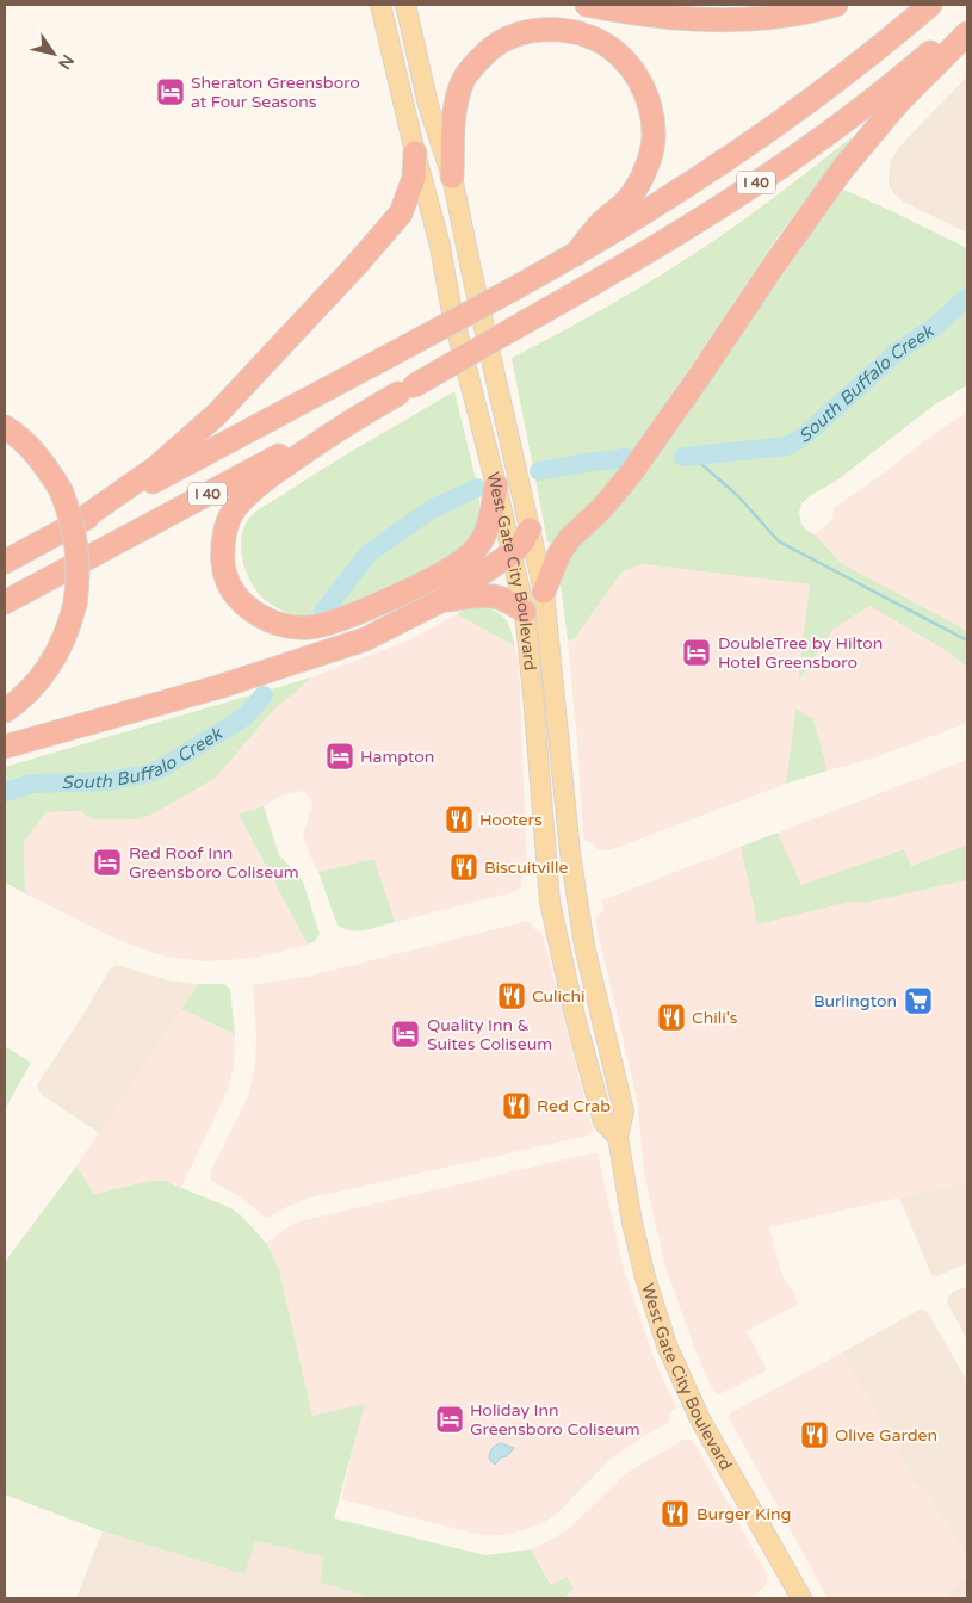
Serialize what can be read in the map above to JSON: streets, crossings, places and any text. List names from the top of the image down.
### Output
{
  "streets": {
    "highway": ["I 40"],
    "main road": ["West Gate City Boulevard"]
  },
  "water": ["South Buffalo Creek"],
  "places": {
    "hotel": [
      "Sheraton Greensboro at Four Seasons",
      "DoubleTree by Hilton Hotel Greensboro",
      "Hampton",
      "Red Roof Inn Greensboro Coliseum",
      "Quality Inn & Suites Coliseum",
      "Holiday Inn Greensboro Coliseum"
    ],
    "restaurant": [
      "Hooters",
      "Biscuitville",
      "Culichi",
      "Chili's",
      "Red Crab",
      "Olive Garden",
      "Burger King"
    ],
    "supermarket": ["Burlington"]
  },
  "north": "bottom right"
}
